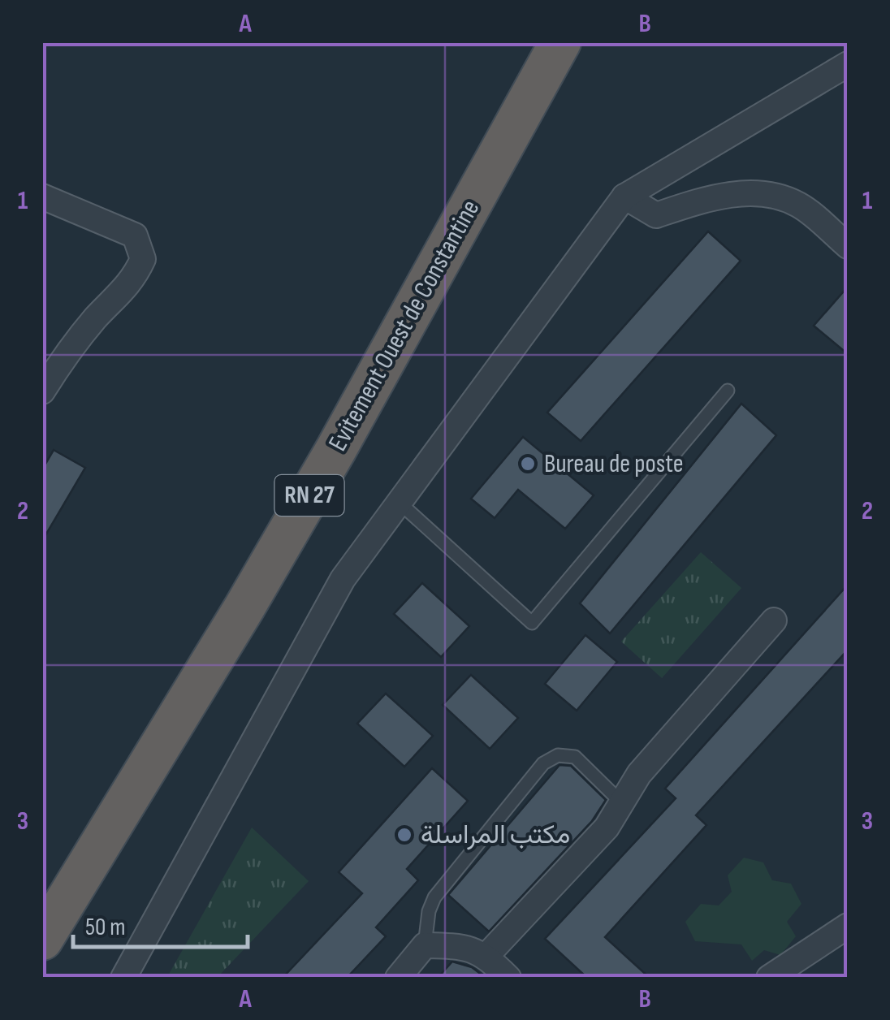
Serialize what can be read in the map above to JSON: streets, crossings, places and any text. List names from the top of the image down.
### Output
{
  "streets": {
    "highway": ["Evitement Ouest de Constantine", "RN 27"]
  },
  "places": ["Bureau de poste", "مكتب المراسلة"],
  "scale_bar": "50 m",
  "grid": {
    "columns": ["A", "B"],
    "rows": ["1", "2", "3"]
  }
}
